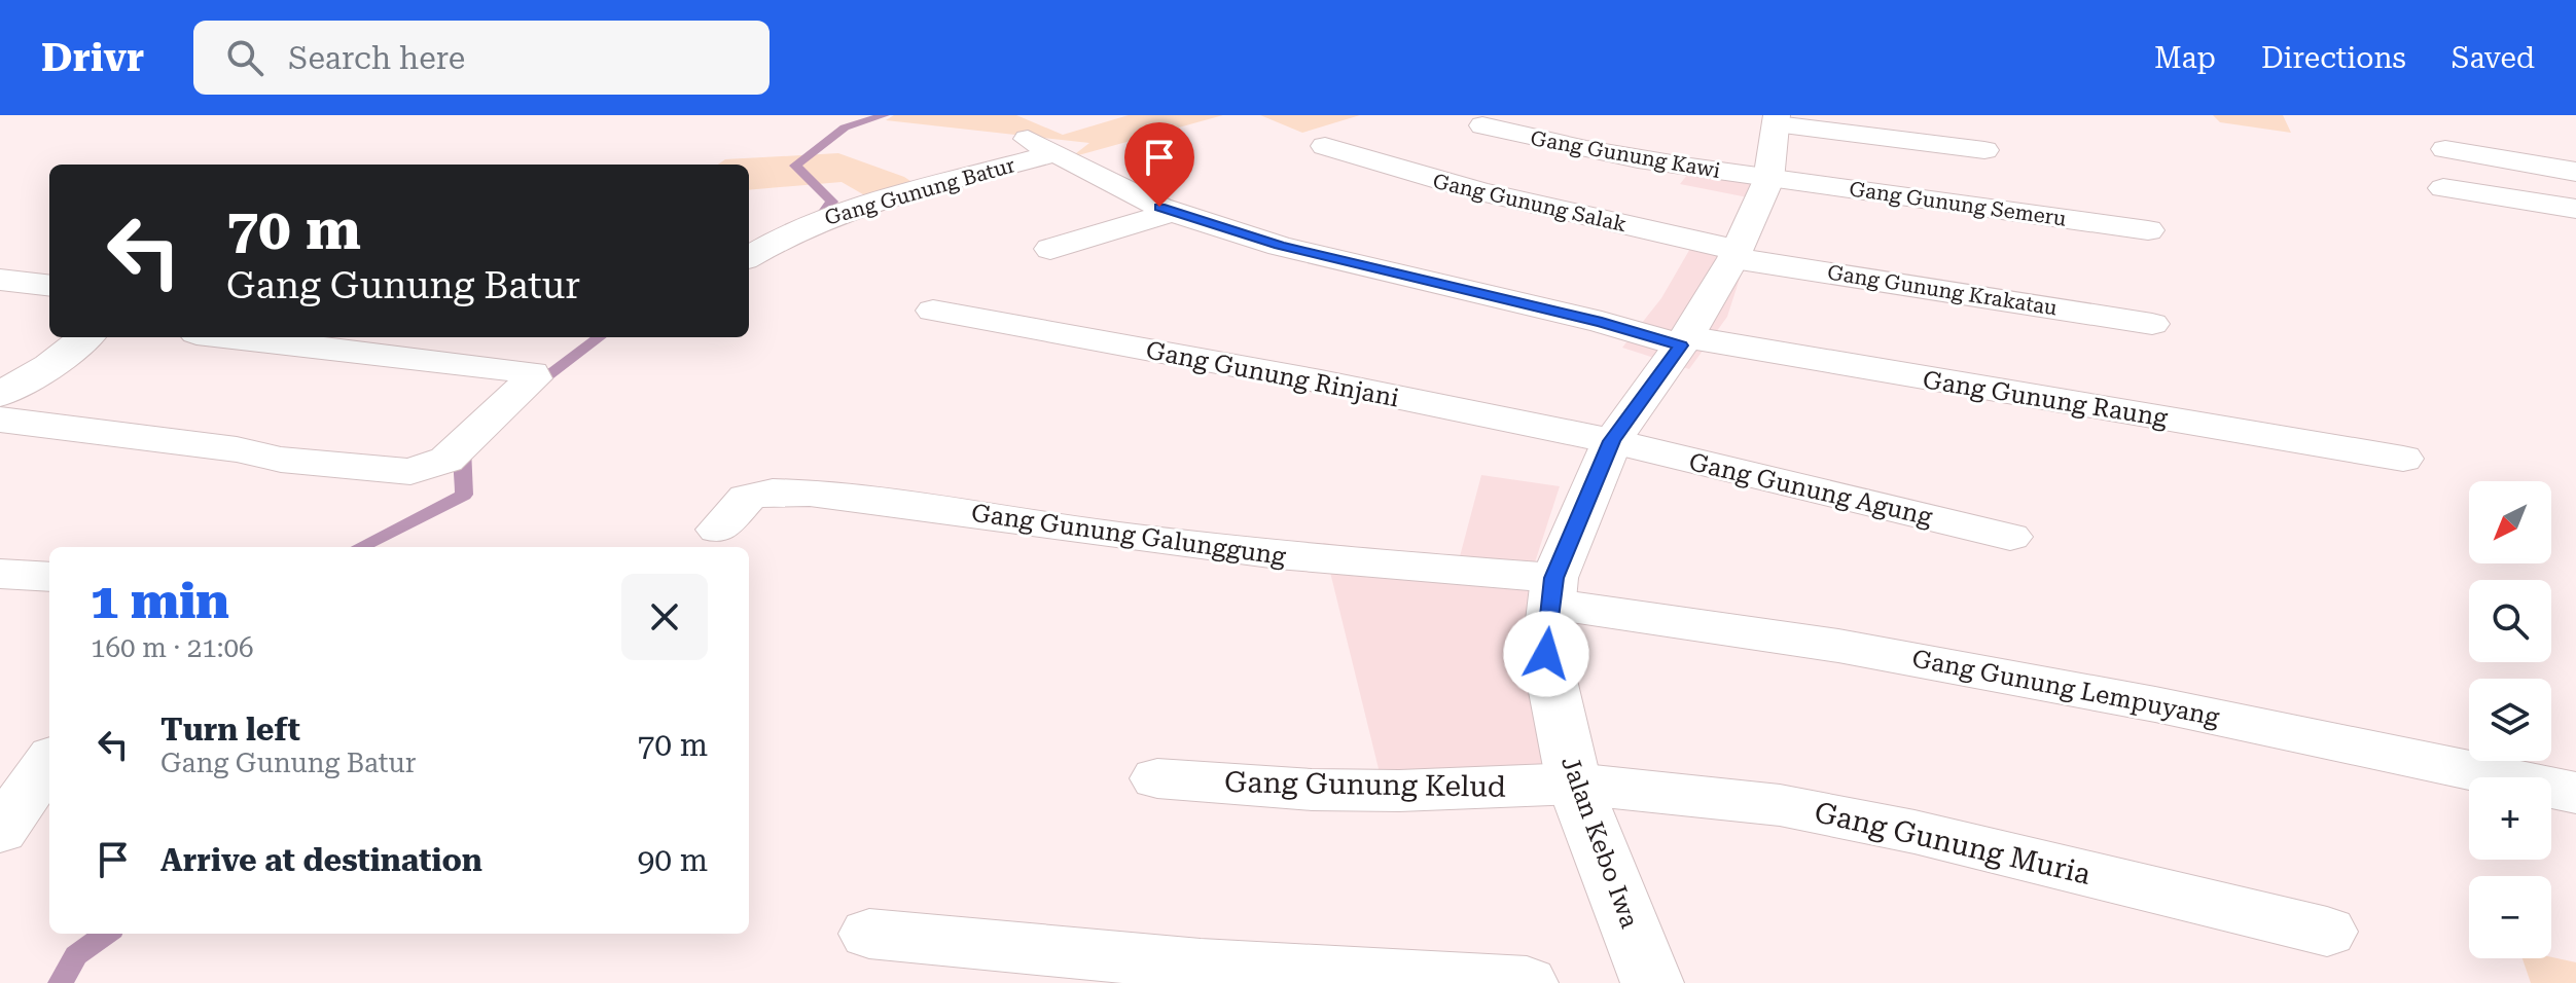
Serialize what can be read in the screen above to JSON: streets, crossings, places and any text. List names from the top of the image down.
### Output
{
  "streets": {
    "street": [
      "Gang Gunung Kawi",
      "Gang Gunung Batur",
      "Gang Gunung Salak",
      "Gang Gunung Semeru",
      "Gang Gunung Krakatau",
      "Gang Gunung Rinjani",
      "Gang Gunung Raung",
      "Gang Gunung Agung",
      "Gang Gunung Galunggung",
      "Gang Gunung Lempuyang",
      "Gang Gunung Kelud",
      "Jalan Kebo Iwa",
      "Gang Gunung Muria"
    ]
  },
  "crossings": [
    ["Gang Gunung Kawi", "Gang Gunung Semeru"],
    ["Gang Gunung Kawi", "Jalan Kebo Iwa"],
    ["Gang Gunung Batur", "Gang Gunung Raung"],
    ["Gang Gunung Batur", "Jalan Kebo Iwa"],
    ["Gang Gunung Salak", "Gang Gunung Krakatau"],
    ["Gang Gunung Salak", "Jalan Kebo Iwa"],
    ["Gang Gunung Semeru", "Jalan Kebo Iwa"],
    ["Gang Gunung Krakatau", "Jalan Kebo Iwa"],
    ["Gang Gunung Rinjani", "Gang Gunung Agung"],
    ["Gang Gunung Rinjani", "Jalan Kebo Iwa"],
    ["Gang Gunung Raung", "Jalan Kebo Iwa"],
    ["Gang Gunung Agung", "Jalan Kebo Iwa"],
    ["Gang Gunung Galunggung", "Gang Gunung Lempuyang"],
    ["Gang Gunung Galunggung", "Jalan Kebo Iwa"],
    ["Gang Gunung Lempuyang", "Jalan Kebo Iwa"],
    ["Gang Gunung Kelud", "Jalan Kebo Iwa"],
    ["Gang Gunung Kelud", "Gang Gunung Muria"],
    ["Jalan Kebo Iwa", "Gang Gunung Muria"]
  ],
  "north": "bottom left",
  "page": {
    "header": "Drivr",
    "search": "Search here",
    "nav": ["Map", "Directions", "Saved"],
    "turn": ["70 m", "Gang Gunung Batur"],
    "map_buttons": ["+", "−"],
    "heading": ["1 min", "160 m · 21:06"],
    "list": [
      {
        "name": "Turn left",
        "note": "Gang Gunung Batur",
        "value": "70 m"
      },
      {
        "name": "Arrive at destination",
        "value": "90 m"
      }
    ]
  }
}
